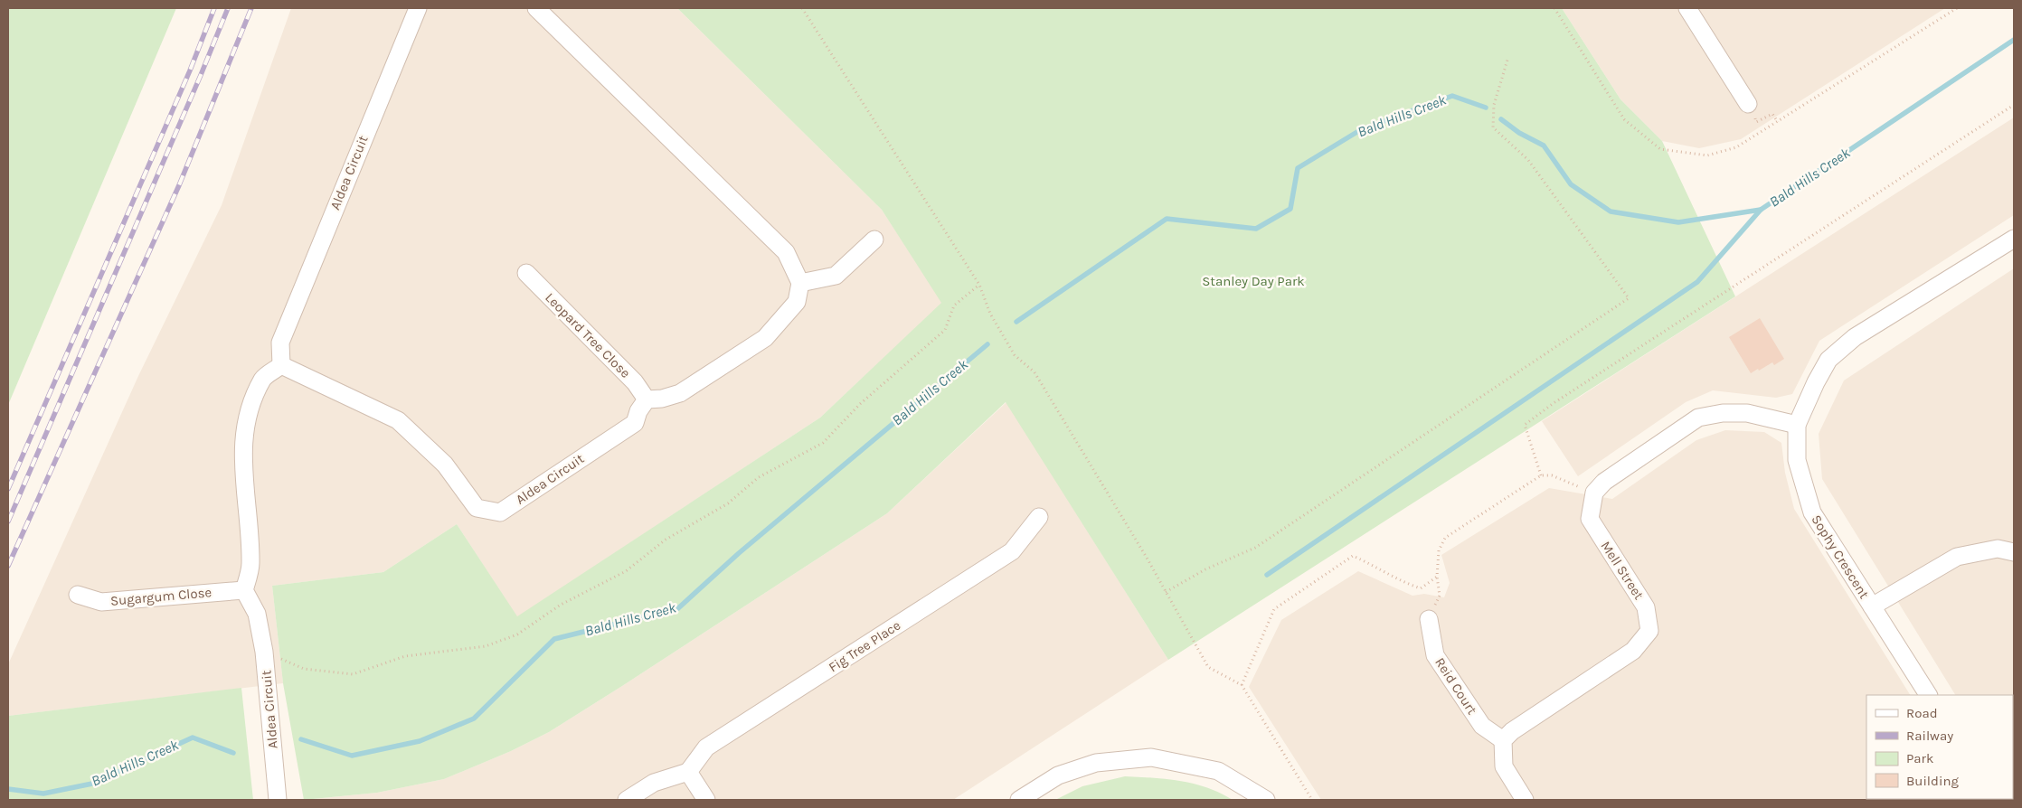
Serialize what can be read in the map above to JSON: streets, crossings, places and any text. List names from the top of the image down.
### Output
{
  "streets": {
    "street": [
      "Aldea Circuit",
      "Leopard Tree Close",
      "Sophy Crescent",
      "Mell Street",
      "Sugargum Close",
      "Fig Tree Place",
      "Reid Court"
    ]
  },
  "crossings": [
    ["Aldea Circuit", "Leopard Tree Close"],
    ["Aldea Circuit", "Sugargum Close"],
    ["Mell Street", "Reid Court"]
  ],
  "water": ["Bald Hills Creek"],
  "parks": ["Stanley Day Park"],
  "legend": [
    "Road",
    "Railway",
    "Park",
    "Building"
  ]
}
